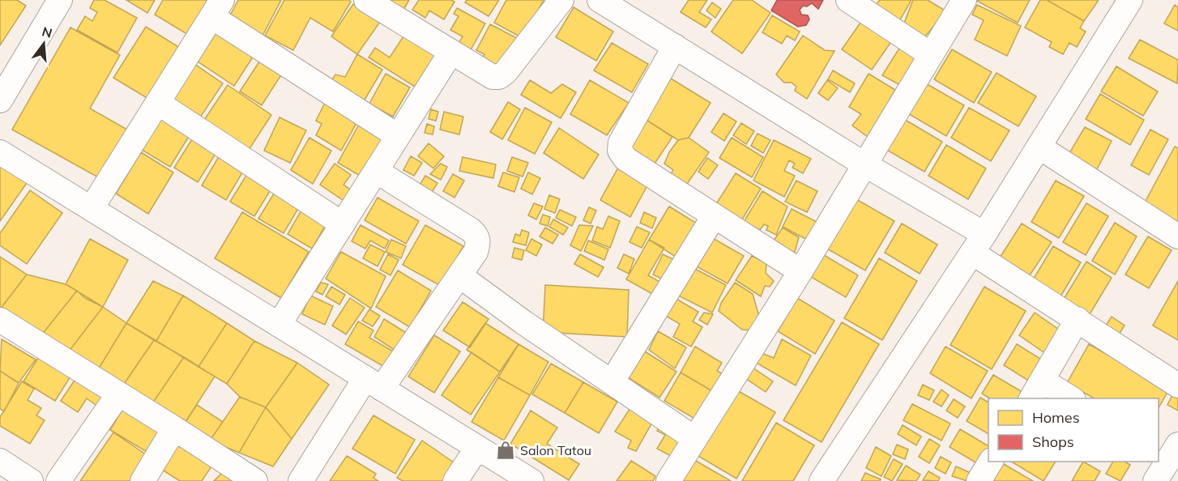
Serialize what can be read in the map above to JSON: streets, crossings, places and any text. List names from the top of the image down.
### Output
{
  "places": {
    "shop": ["Salon Tatou"]
  },
  "legend": ["Homes", "Shops"],
  "north": "top"
}
